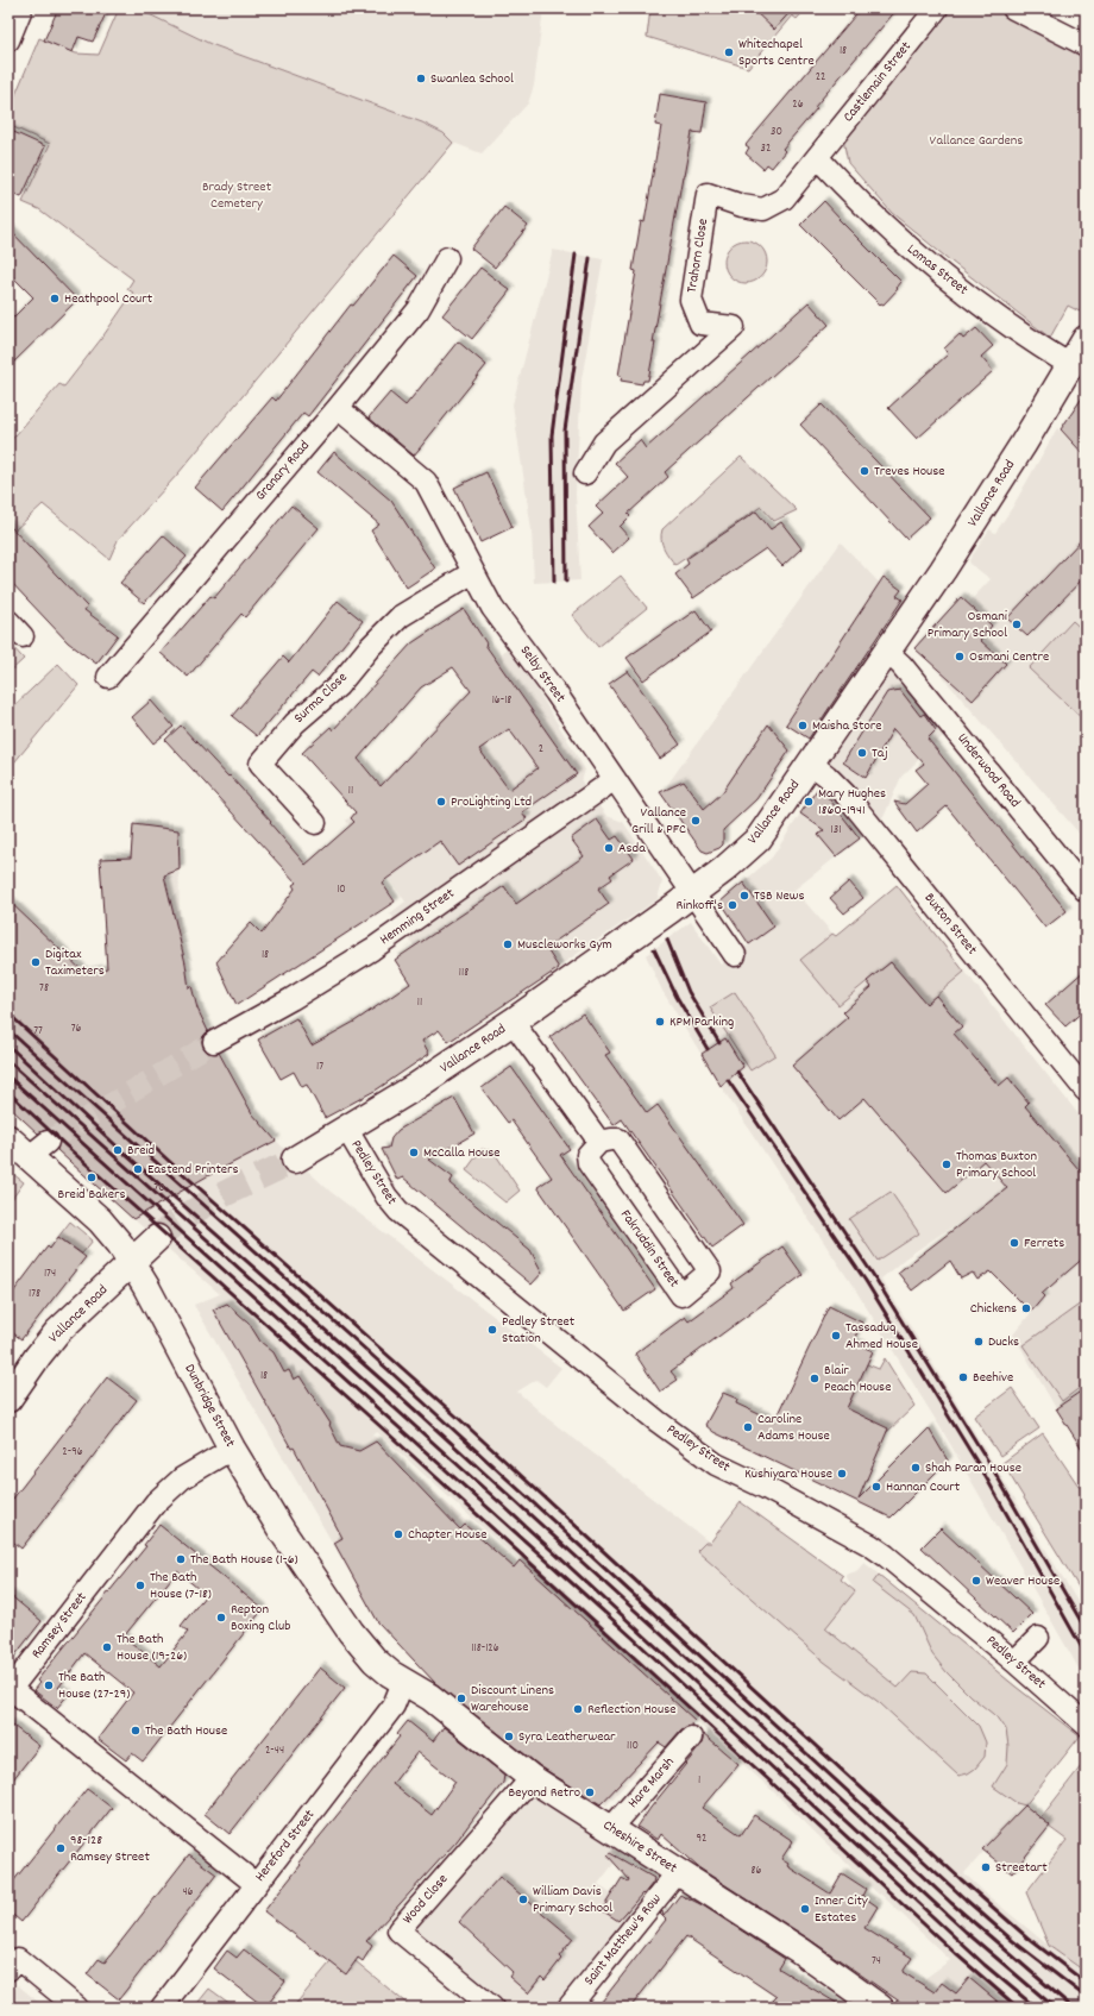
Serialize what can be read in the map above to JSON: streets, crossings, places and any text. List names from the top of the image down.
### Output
{
  "streets": {
    "main road": ["Vallance Road", "Dunbridge Street", "Cheshire Street"],
    "street": [
      "Castlemain Street",
      "Trahorn Close",
      "Lomas Street",
      "Granary Road",
      "Selby Street",
      "Surma Close",
      "Underwood Road",
      "Hemming Street",
      "Buxton Street",
      "Pedley Street",
      "Fakruddin Street",
      "Ramsey Street",
      "Hare Marsh",
      "Hereford Street",
      "Wood Close",
      "Saint Matthew's Row"
    ]
  },
  "crossings": [
    ["Castlemain Street", "Trahorn Close"],
    ["Castlemain Street", "Lomas Street"],
    ["Trahorn Close", "Lomas Street"],
    ["Lomas Street", "Vallance Road"],
    ["Granary Road", "Selby Street"],
    ["Vallance Road", "Selby Street"],
    ["Vallance Road", "Underwood Road"],
    ["Vallance Road", "Buxton Street"],
    ["Vallance Road", "Pedley Street"],
    ["Vallance Road", "Dunbridge Street"],
    ["Selby Street", "Surma Close"],
    ["Selby Street", "Hemming Street"],
    ["Dunbridge Street", "Ramsey Street"],
    ["Dunbridge Street", "Hereford Street"],
    ["Dunbridge Street", "Cheshire Street"],
    ["Ramsey Street", "Hereford Street"],
    ["Hare Marsh", "Cheshire Street"],
    ["Hereford Street", "Cheshire Street"],
    ["Cheshire Street", "Wood Close"],
    ["Cheshire Street", "Saint Matthew's Row"]
  ],
  "parks": ["Vallance Gardens", "Brady Street Cemetery"],
  "places": [
    "Whitechapel Sports Centre",
    "Swanlea School",
    "Heathpool Court",
    "Treves House",
    "Osmani Primary School",
    "Osmani Centre",
    "Maisha Store",
    "Taj",
    "ProLighting Ltd",
    "Mary Hughes 1860-1941",
    "Vallance Grill & PFC",
    "Asda",
    "TSB News",
    "Rinkoff's",
    "Muscleworks Gym",
    "Digitax Taximeters",
    "KPM Parking",
    "Breid",
    "McCalla House",
    "Thomas Buxton Primary School",
    "Eastend Printers",
    "Breid Bakers",
    "Ferrets",
    "Chickens",
    "Pedley Street Station",
    "Tassaduq Ahmed House",
    "Ducks",
    "Beehive",
    "Blair Peach House",
    "Caroline Adams House",
    "Shah Paran House",
    "Kushiyara House",
    "Hannan Court",
    "Chapter House",
    "The Bath House (1-6)",
    "Weaver House",
    "The Bath House (7-18)",
    "Repton Boxing Club",
    "The Bath House (19-26)",
    "The Bath House (27-29)",
    "Discount Linens Warehouse",
    "Reflection House",
    "The Bath House",
    "Syra Leatherwear",
    "Beyond Retro",
    "98-128 Ramsey Street",
    "Streetart",
    "William Davis Primary School",
    "Inner City Estates"
  ],
  "house_numbers": [
    "18",
    "22",
    "26",
    "30",
    "32",
    "16-18",
    "2",
    "11",
    "131",
    "10",
    "18",
    "118",
    "78",
    "11",
    "76",
    "77",
    "17",
    "70",
    "174",
    "178",
    "18",
    "2-96",
    "118-126",
    "110",
    "2-44",
    "1",
    "92",
    "86",
    "46",
    "74"
  ]
}
